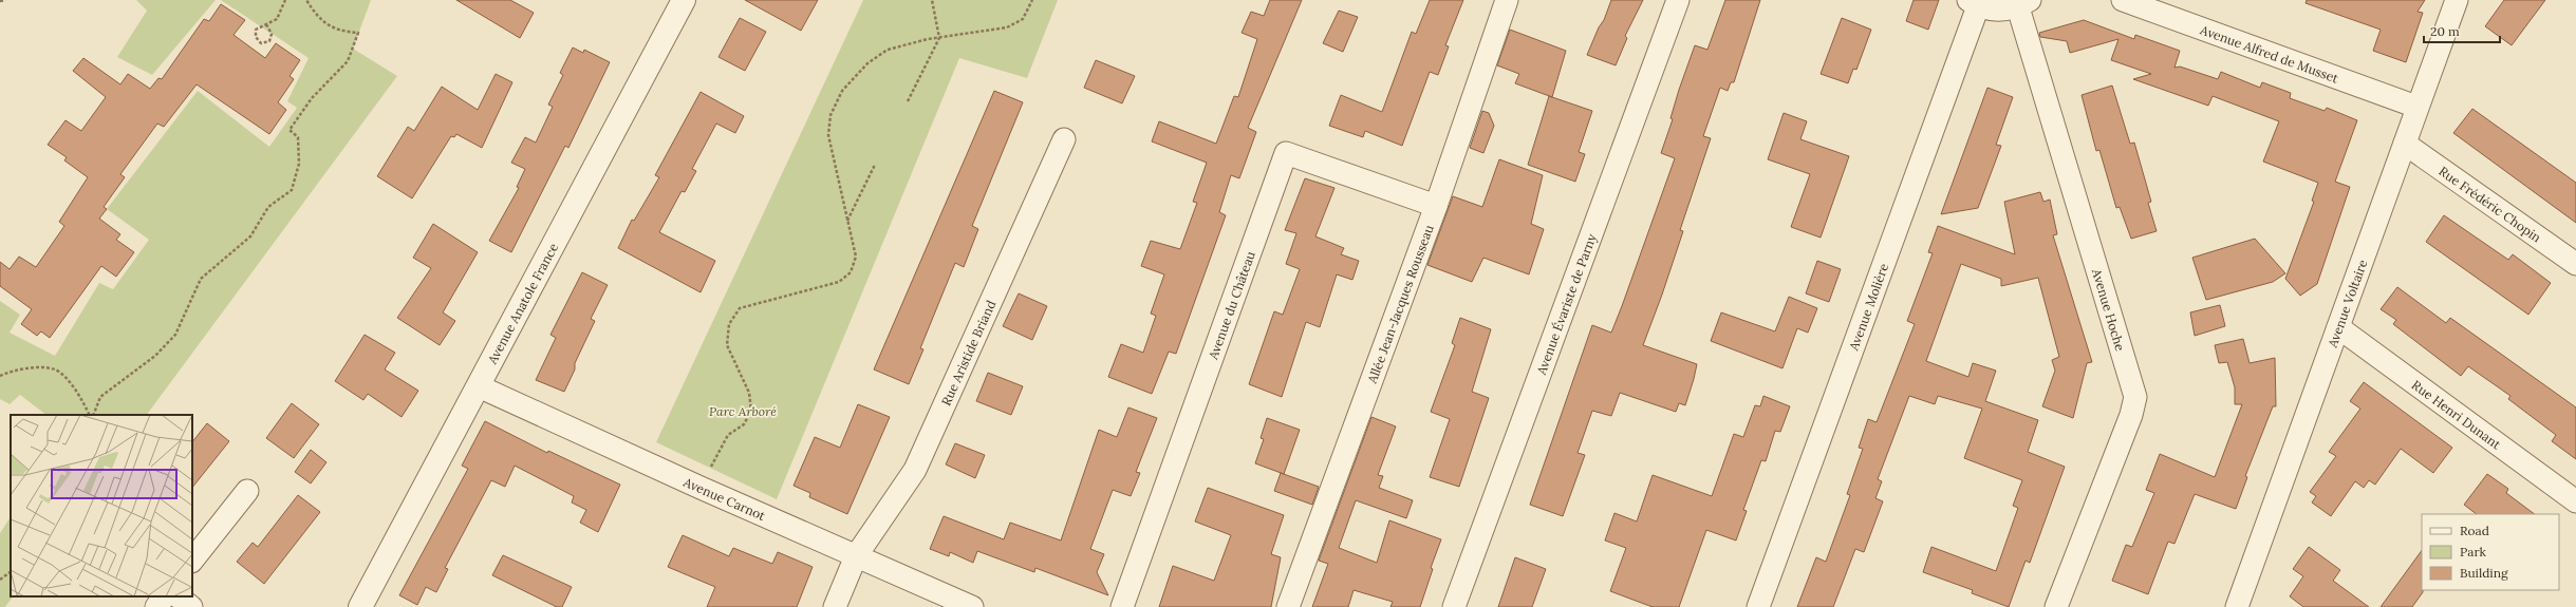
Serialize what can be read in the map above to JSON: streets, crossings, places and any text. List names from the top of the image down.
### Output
{
  "streets": {
    "street": [
      "Avenue Alfred de Musset",
      "Rue Frédéric Chopin",
      "Avenue Anatole France",
      "Avenue Évariste de Parny",
      "Avenue Voltaire",
      "Allée Jean-Jacques Rousseau",
      "Avenue du Château",
      "Avenue Molière",
      "Avenue Hoche",
      "Rue Aristide Briand",
      "Rue Henri Dunant",
      "Avenue Carnot"
    ]
  },
  "crossings": [
    ["Avenue Alfred de Musset", "Avenue Voltaire"],
    ["Rue Frédéric Chopin", "Avenue Voltaire"],
    ["Avenue Anatole France", "Avenue Carnot"],
    ["Avenue Voltaire", "Rue Henri Dunant"],
    ["Allée Jean-Jacques Rousseau", "Avenue du Château"],
    ["Rue Aristide Briand", "Avenue Carnot"]
  ],
  "parks": ["Parc Arboré"],
  "legend": ["Road", "Park", "Building"],
  "scale_bar": "20 m"
}
